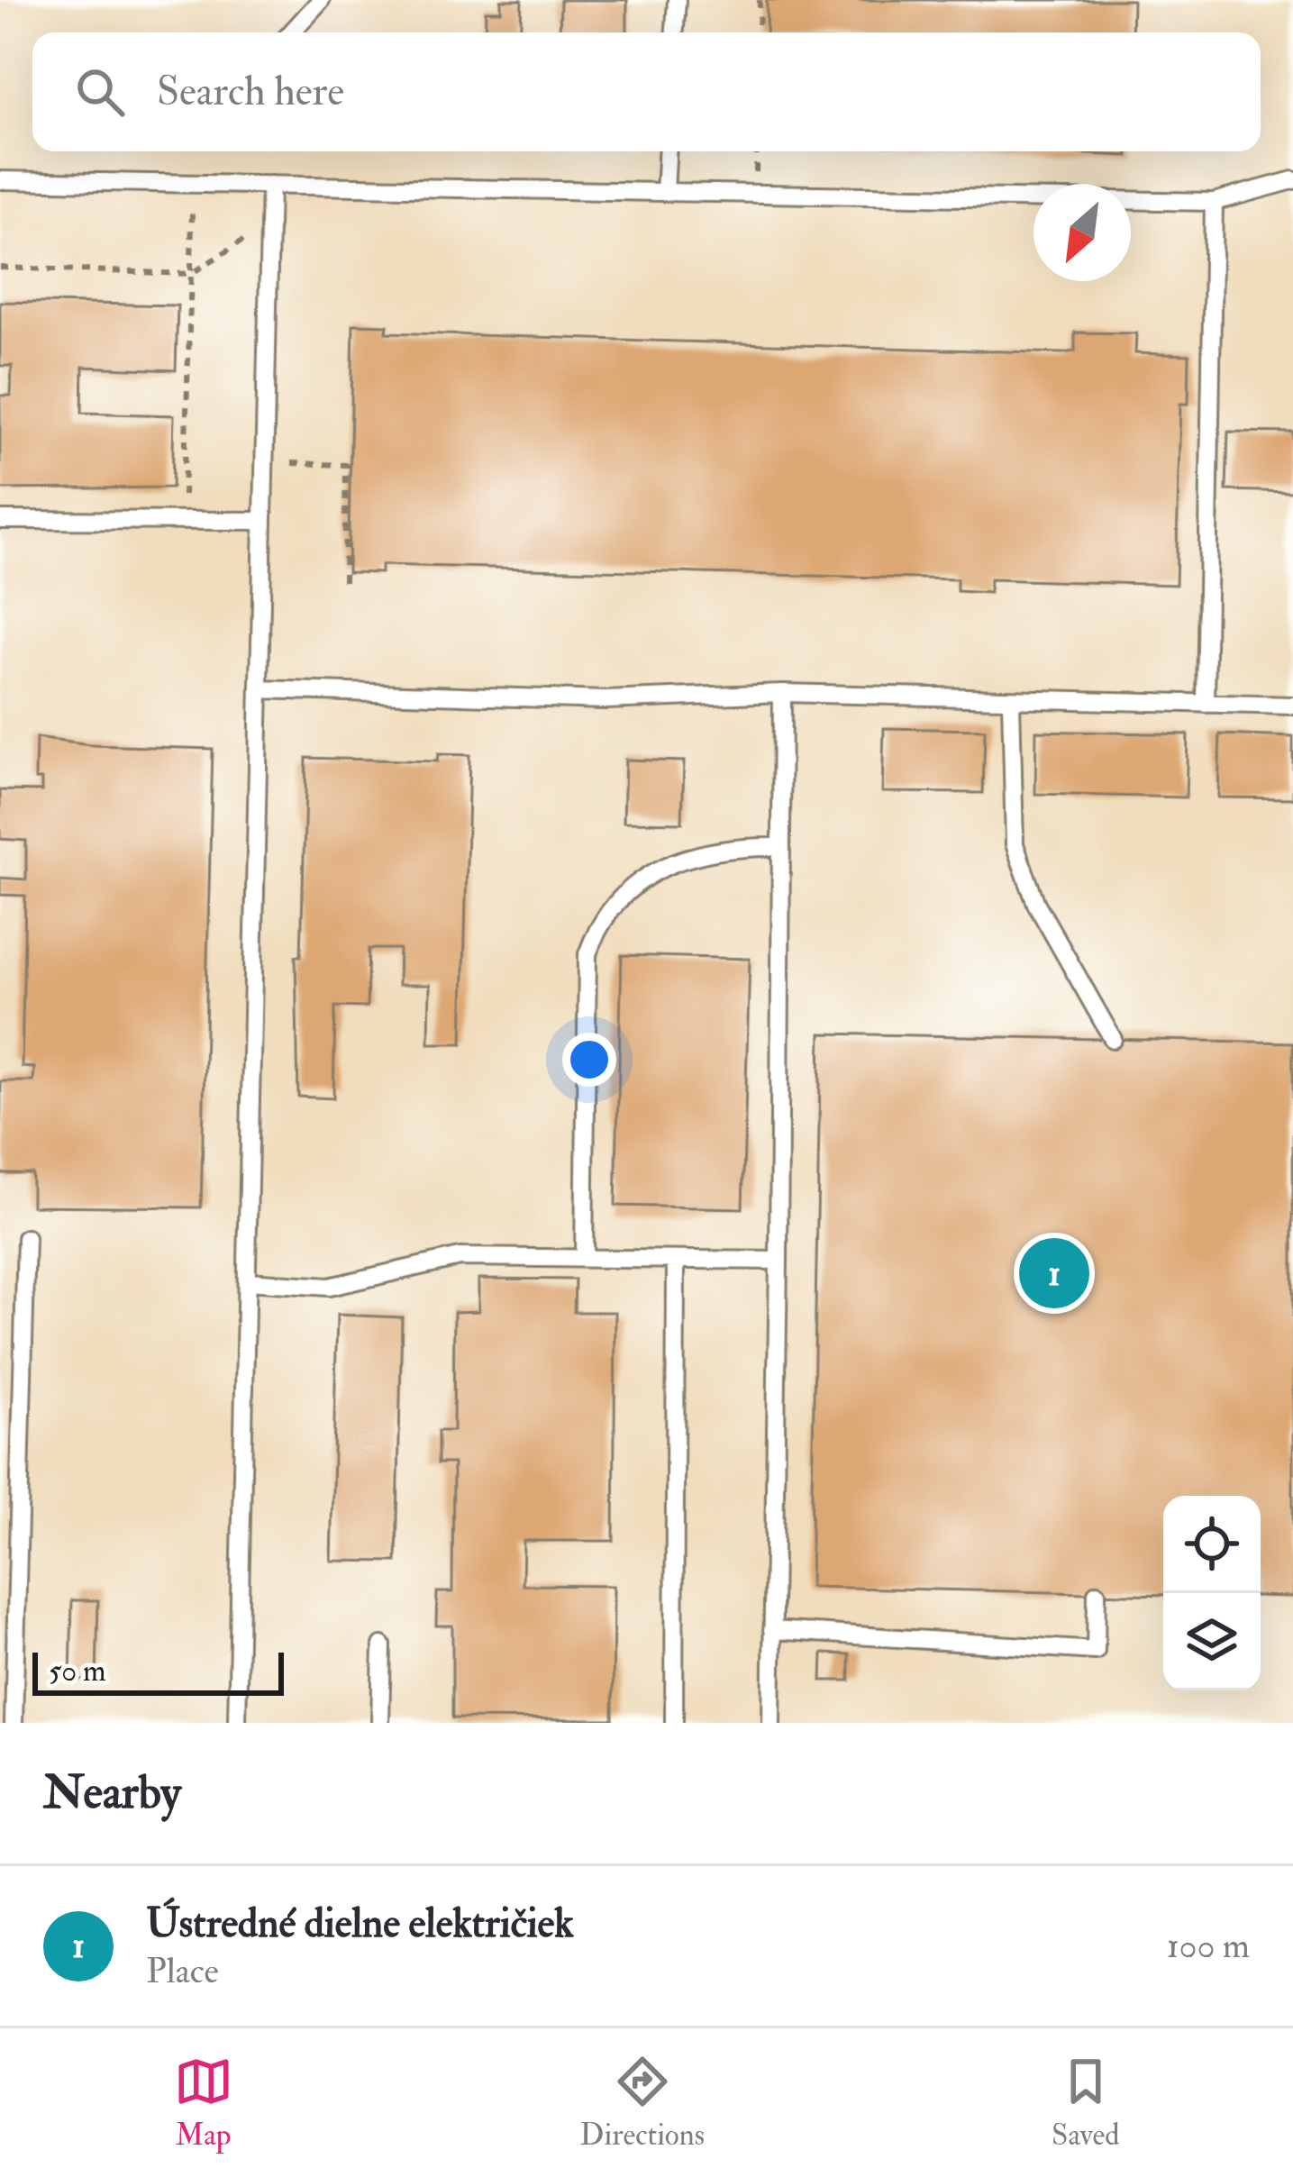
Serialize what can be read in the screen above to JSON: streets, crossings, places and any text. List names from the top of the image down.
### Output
{
  "scale_bar": "50 m",
  "north": "bottom left",
  "page": {
    "search": "Search here",
    "pins": "1",
    "scale": "50 m",
    "heading": "Nearby",
    "list": [
      {
        "mark": "1",
        "name": "Ústredné dielne električiek",
        "note": "Place",
        "value": "100 m"
      }
    ],
    "nav": ["Map", "Directions", "Saved"]
  }
}
